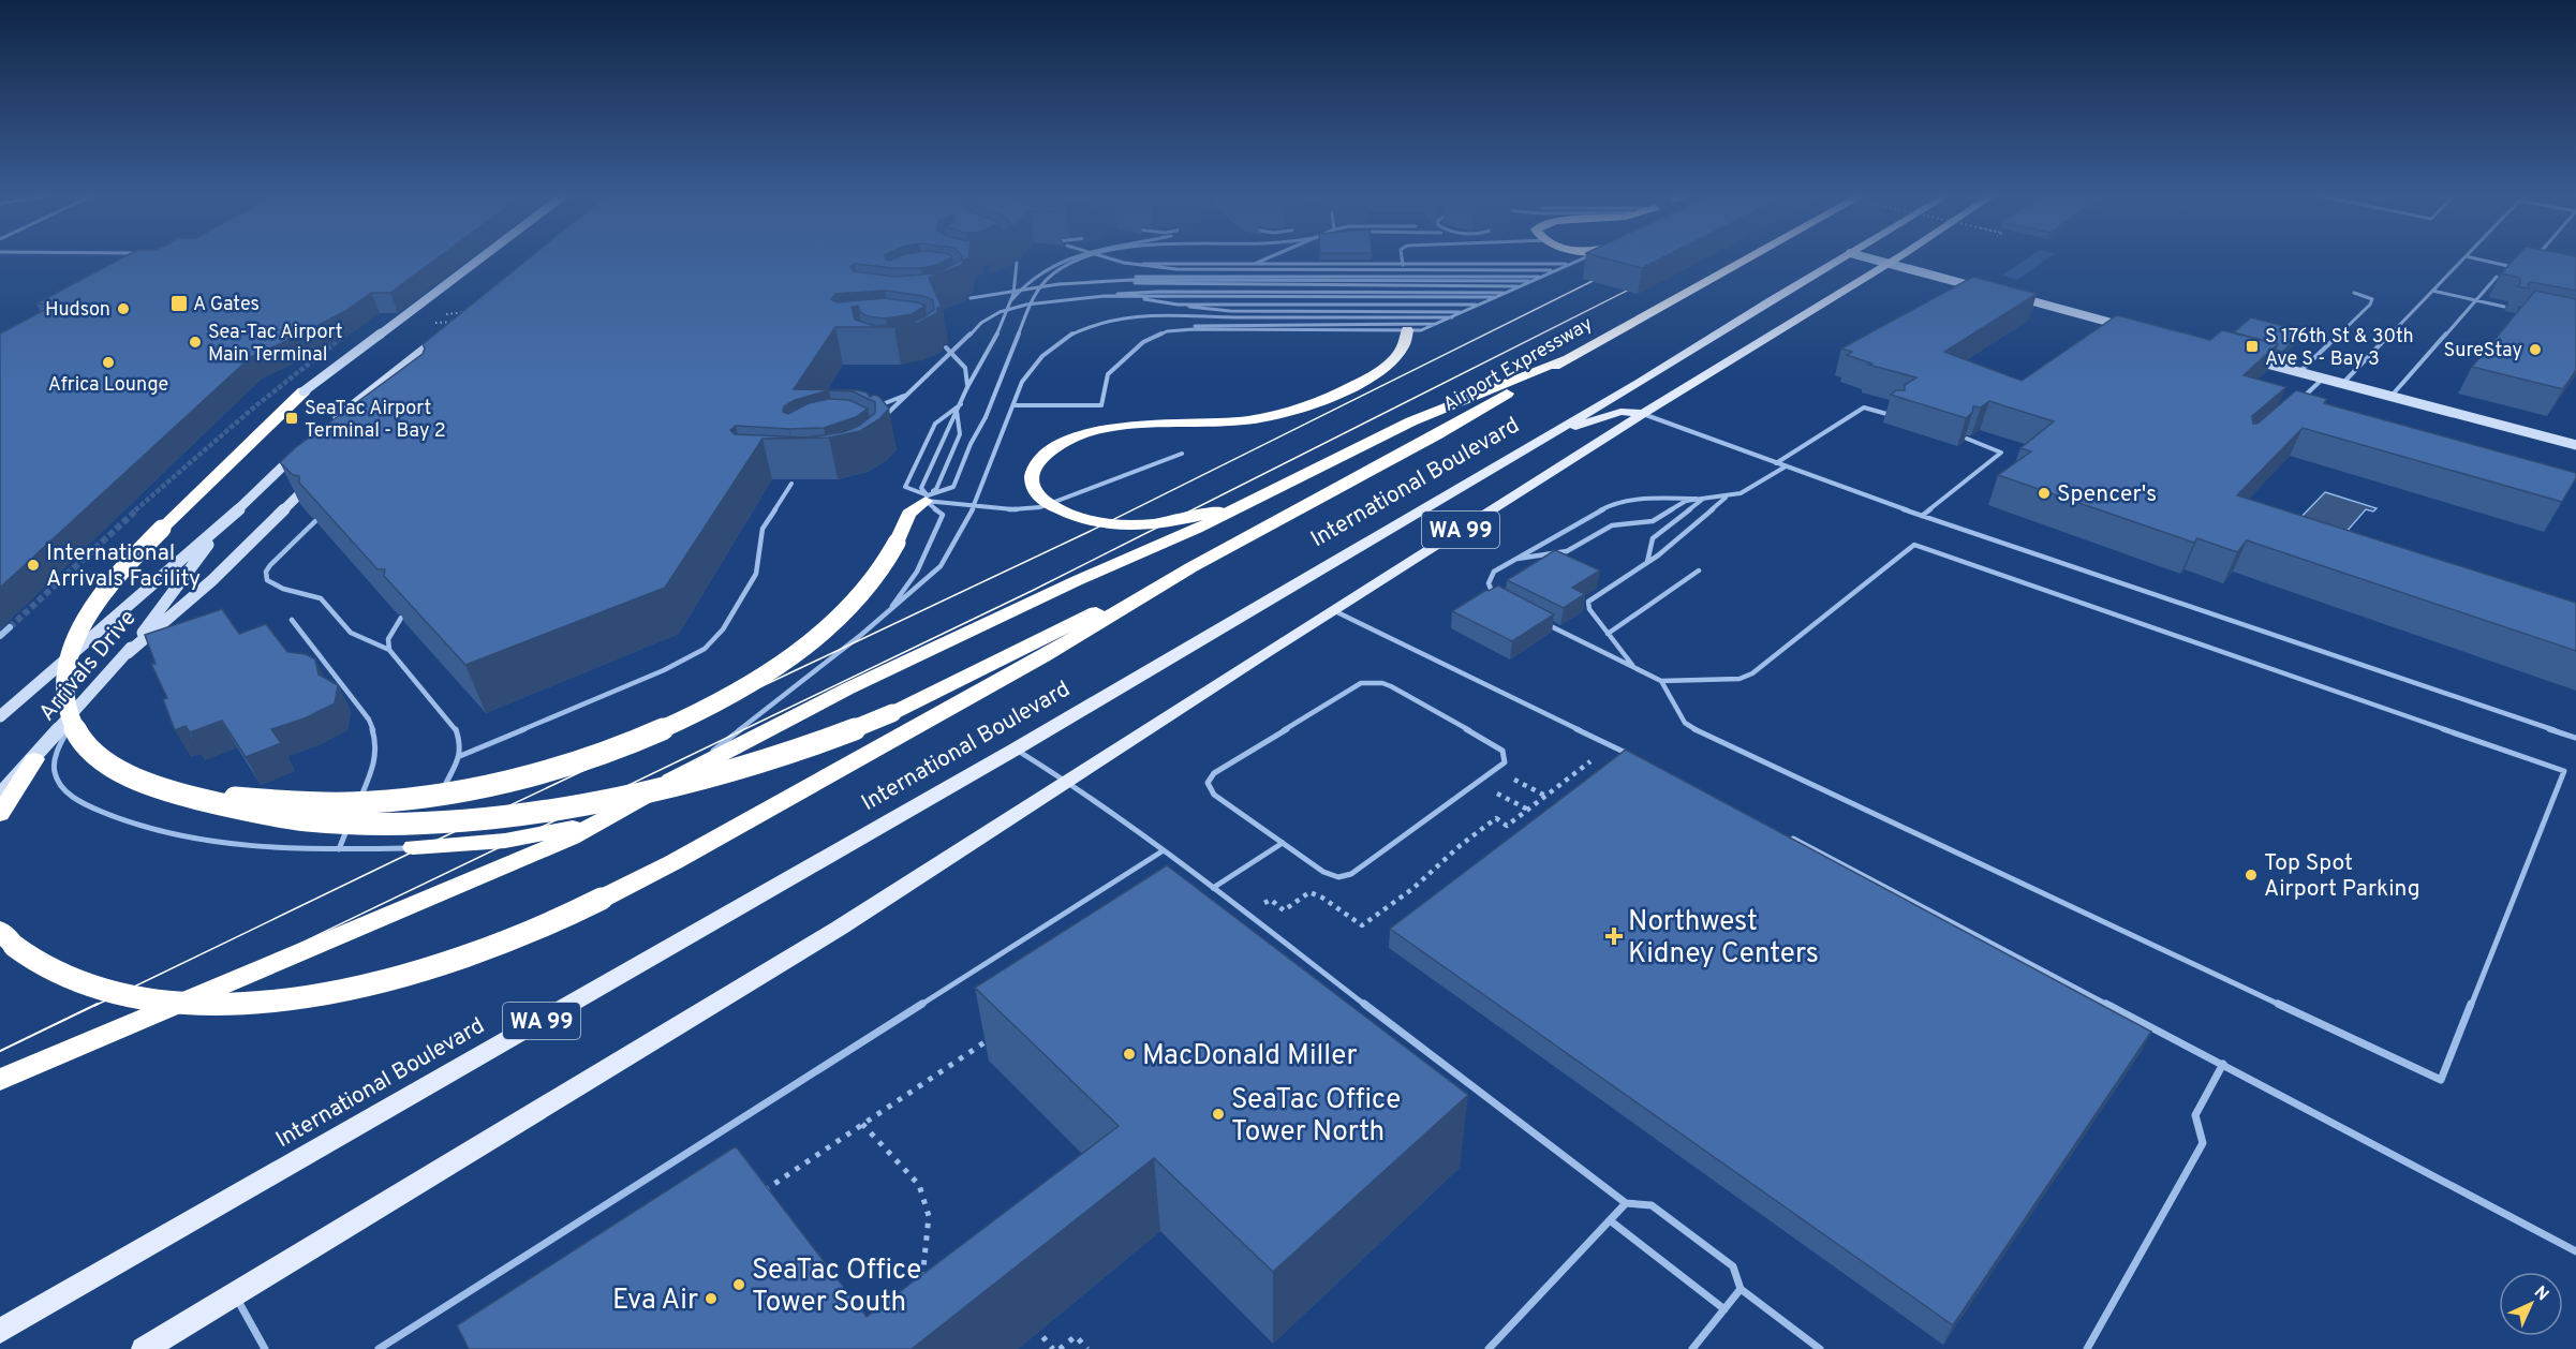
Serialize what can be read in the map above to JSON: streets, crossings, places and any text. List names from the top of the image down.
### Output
{
  "streets": {
    "highway": ["Airport Expressway"],
    "main road": ["International Boulevard", "WA 99", "Arrivals Drive"]
  },
  "places": {
    "transit": ["A Gates", "S 176th St & 30th Ave S - Bay 3", "SeaTac Airport Terminal - Bay 2"],
    "other": [
      "Hudson",
      "Sea-Tac Airport Main Terminal",
      "SureStay",
      "Africa Lounge",
      "Spencer's",
      "International Arrivals Facility",
      "Top Spot Airport Parking",
      "MacDonald Miller",
      "SeaTac Office Tower North",
      "SeaTac Office Tower South",
      "Eva Air"
    ],
    "health": ["Northwest Kidney Centers"]
  },
  "north": "top right"
}
